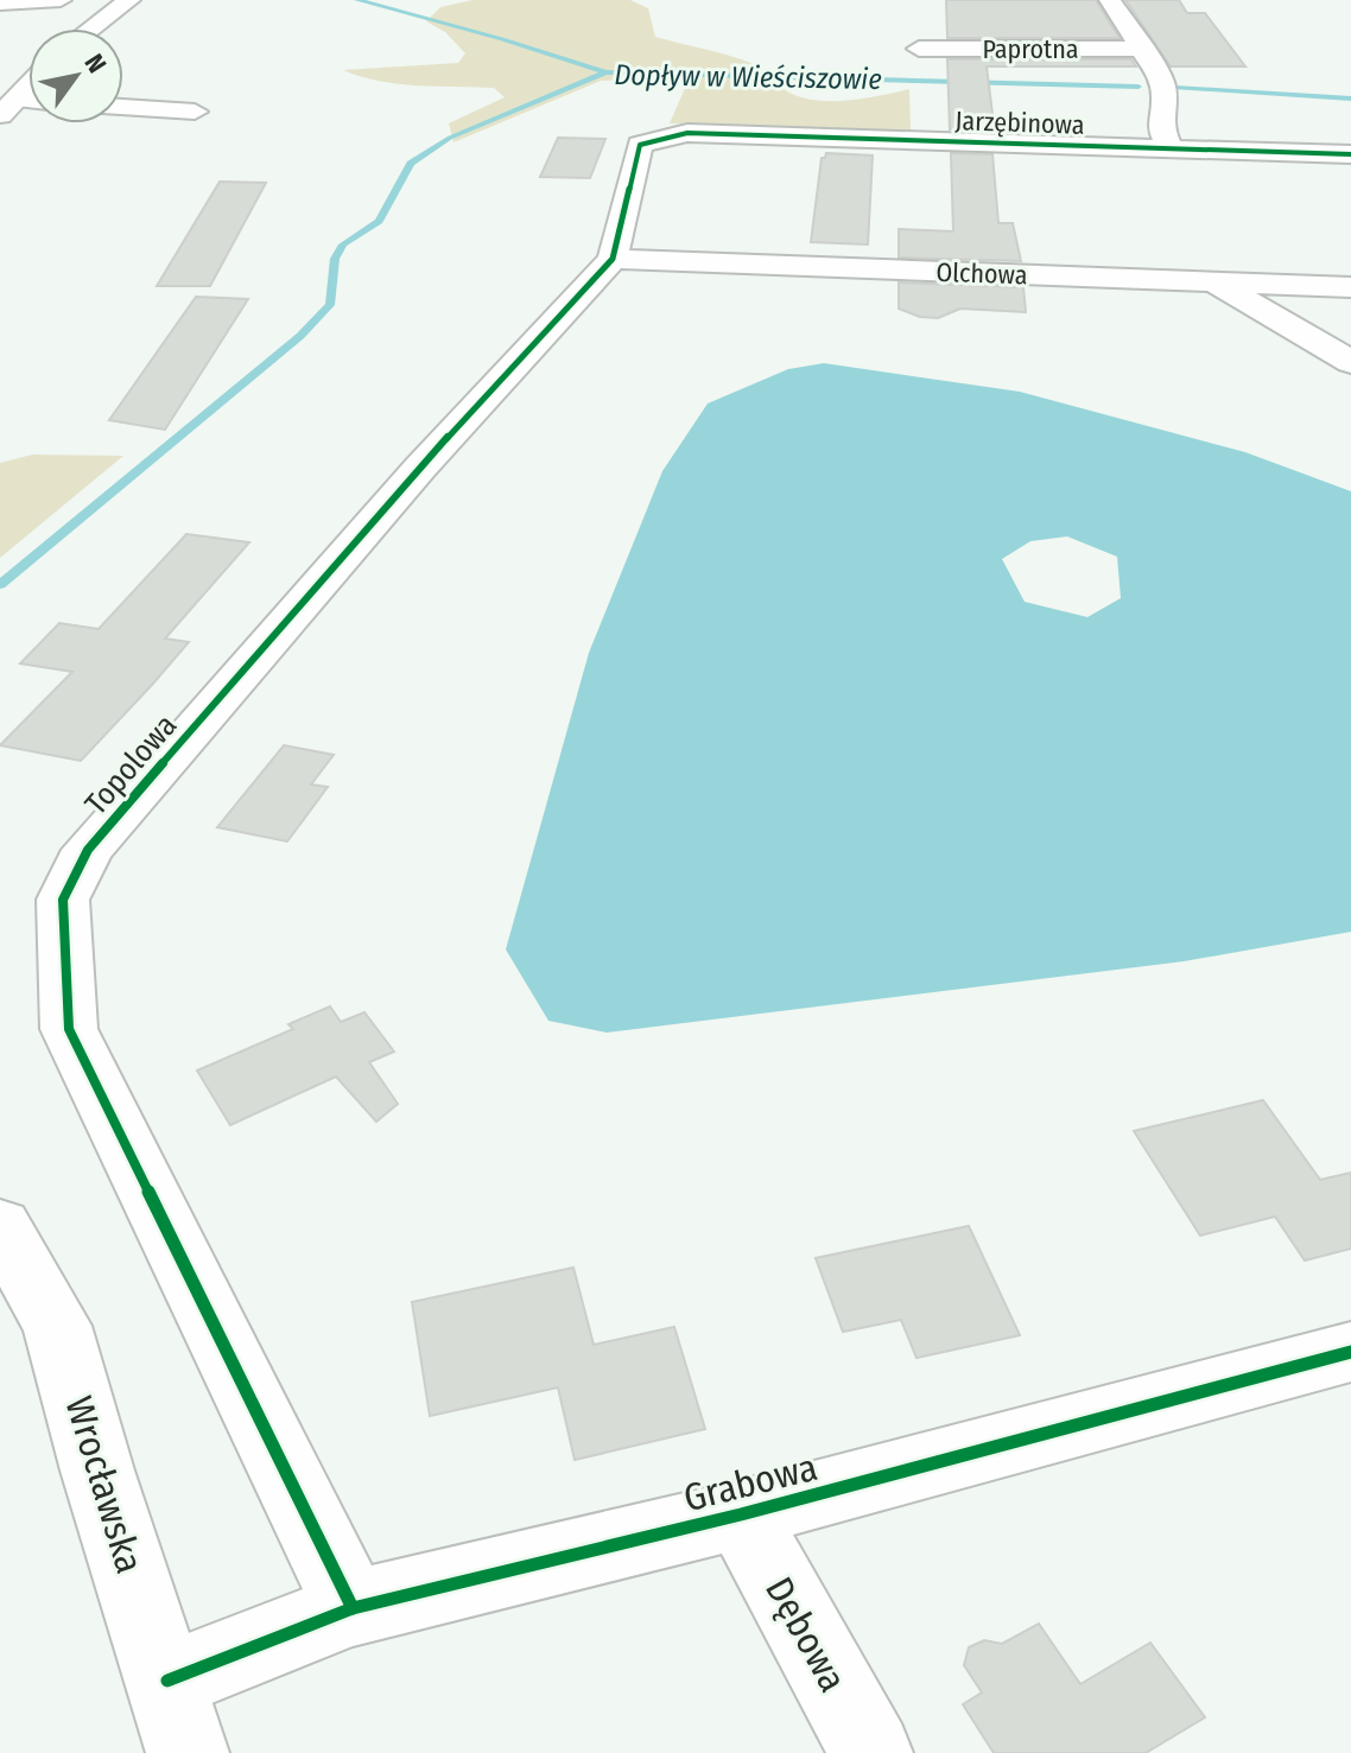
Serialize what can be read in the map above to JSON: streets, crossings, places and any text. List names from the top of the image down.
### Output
{
  "streets": {
    "street": [
      "Paprotna",
      "Jarzębinowa",
      "Olchowa",
      "Topolowa",
      "Grabowa",
      "Wrocławska",
      "Dębowa"
    ]
  },
  "crossings": [
    ["Jarzębinowa", "Topolowa"],
    ["Olchowa", "Topolowa"],
    ["Topolowa", "Grabowa"],
    ["Grabowa", "Wrocławska"],
    ["Grabowa", "Dębowa"]
  ],
  "water": ["Dopływ w Wieściszowie"],
  "north": "top right"
}
